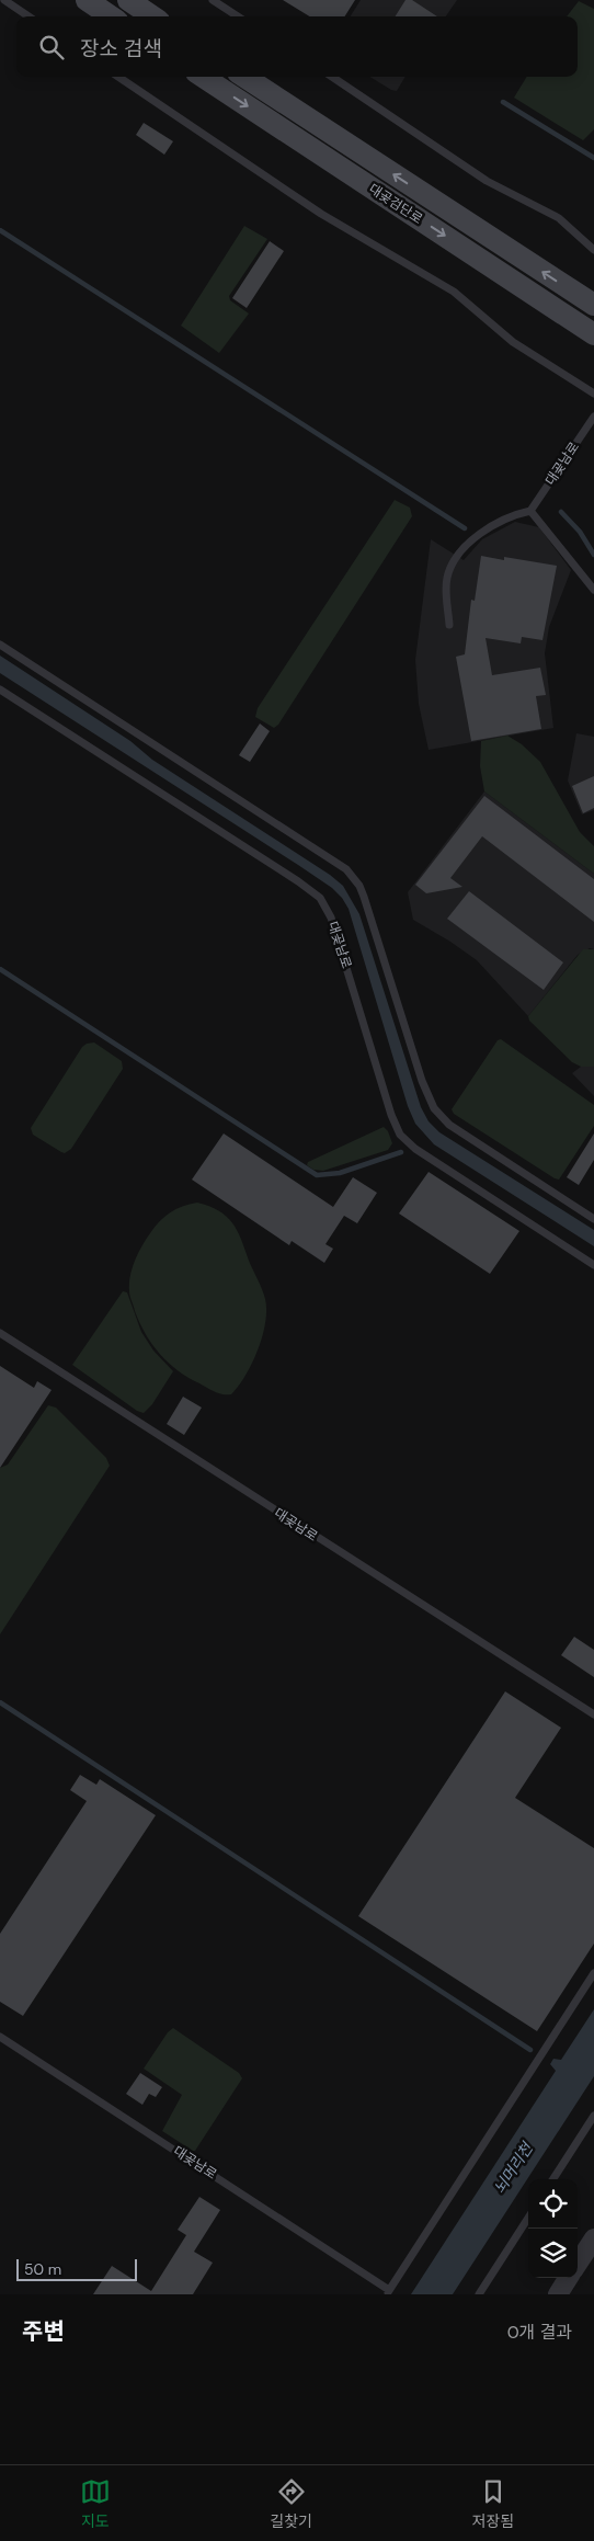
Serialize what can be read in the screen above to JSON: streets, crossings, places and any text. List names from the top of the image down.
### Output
{
  "streets": {
    "main road": ["대곶검단로"],
    "lane": ["대곶남로"]
  },
  "water": ["뇌머리천"],
  "scale_bar": "50 m",
  "page": {
    "search": "장소 검색",
    "scale": "50 m",
    "heading": ["주변", "0개 결과"],
    "nav": ["지도", "길찾기", "저장됨"]
  }
}
